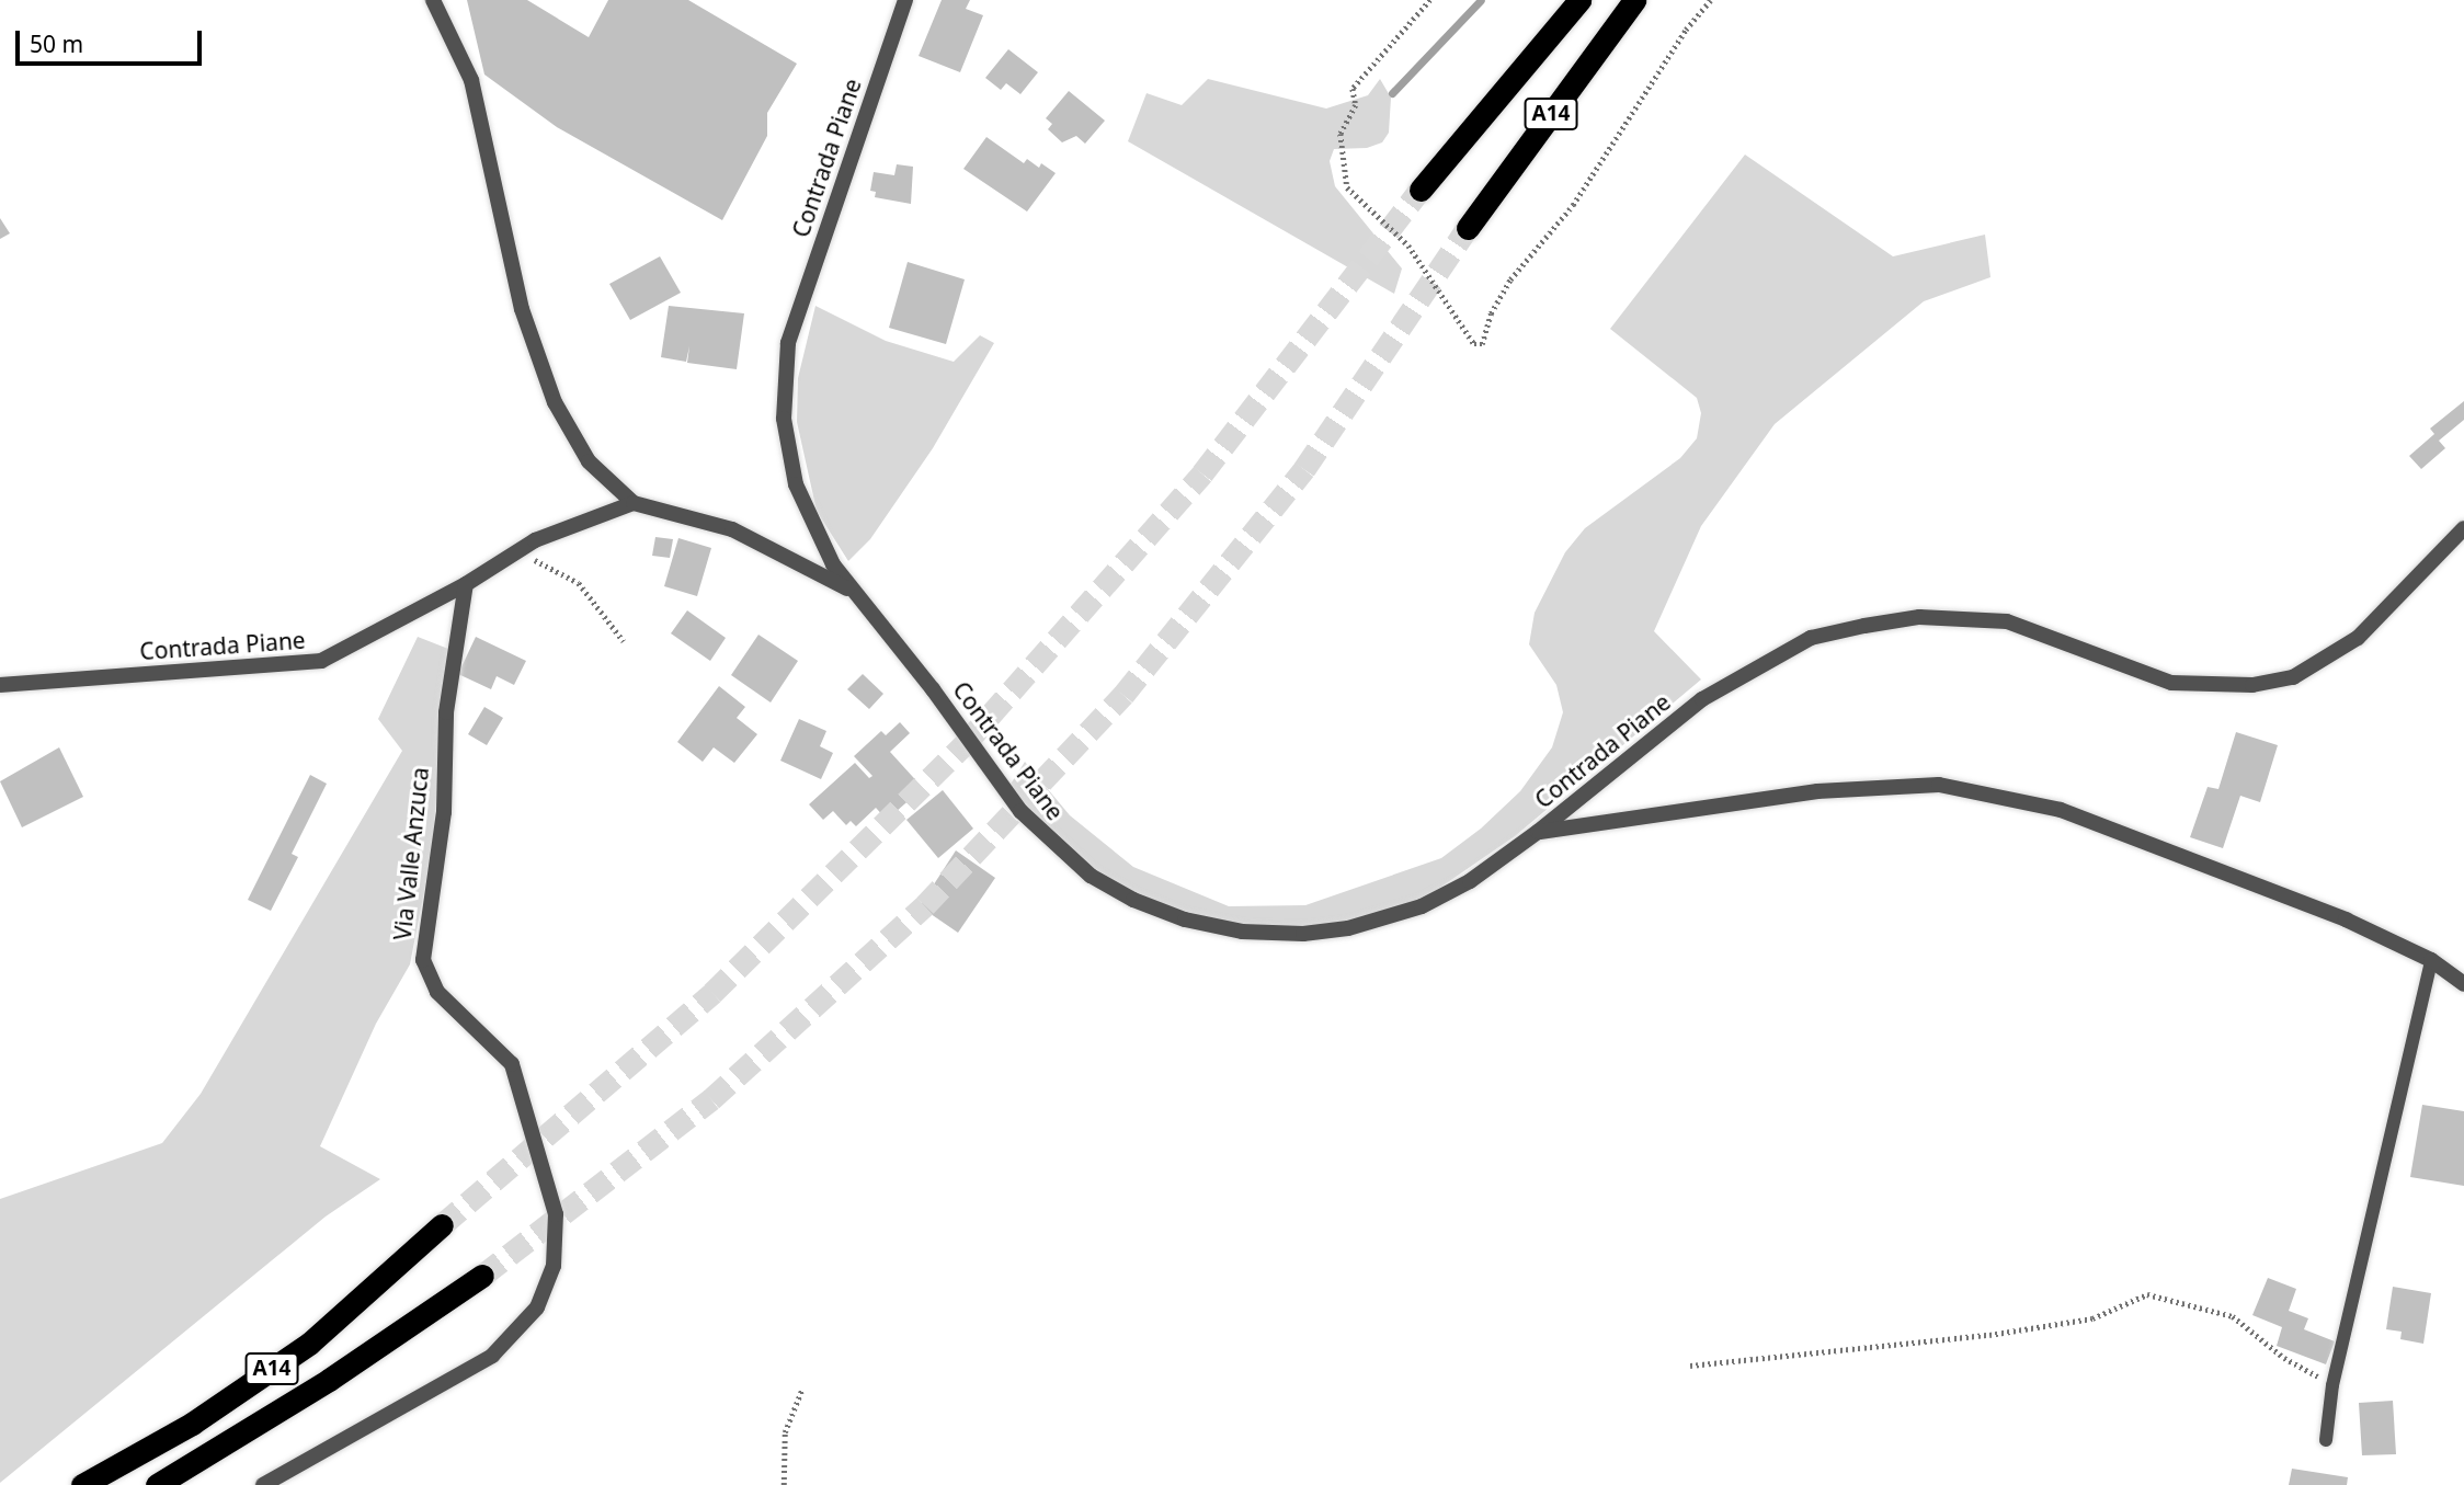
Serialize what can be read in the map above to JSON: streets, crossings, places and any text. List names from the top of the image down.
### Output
{
  "streets": {
    "highway": ["A14"],
    "street": ["Contrada Piane", "Via Valle Anzuca"]
  },
  "crossings": [
    ["Contrada Piane", "Via Valle Anzuca"]
  ],
  "scale_bar": "50 m"
}
